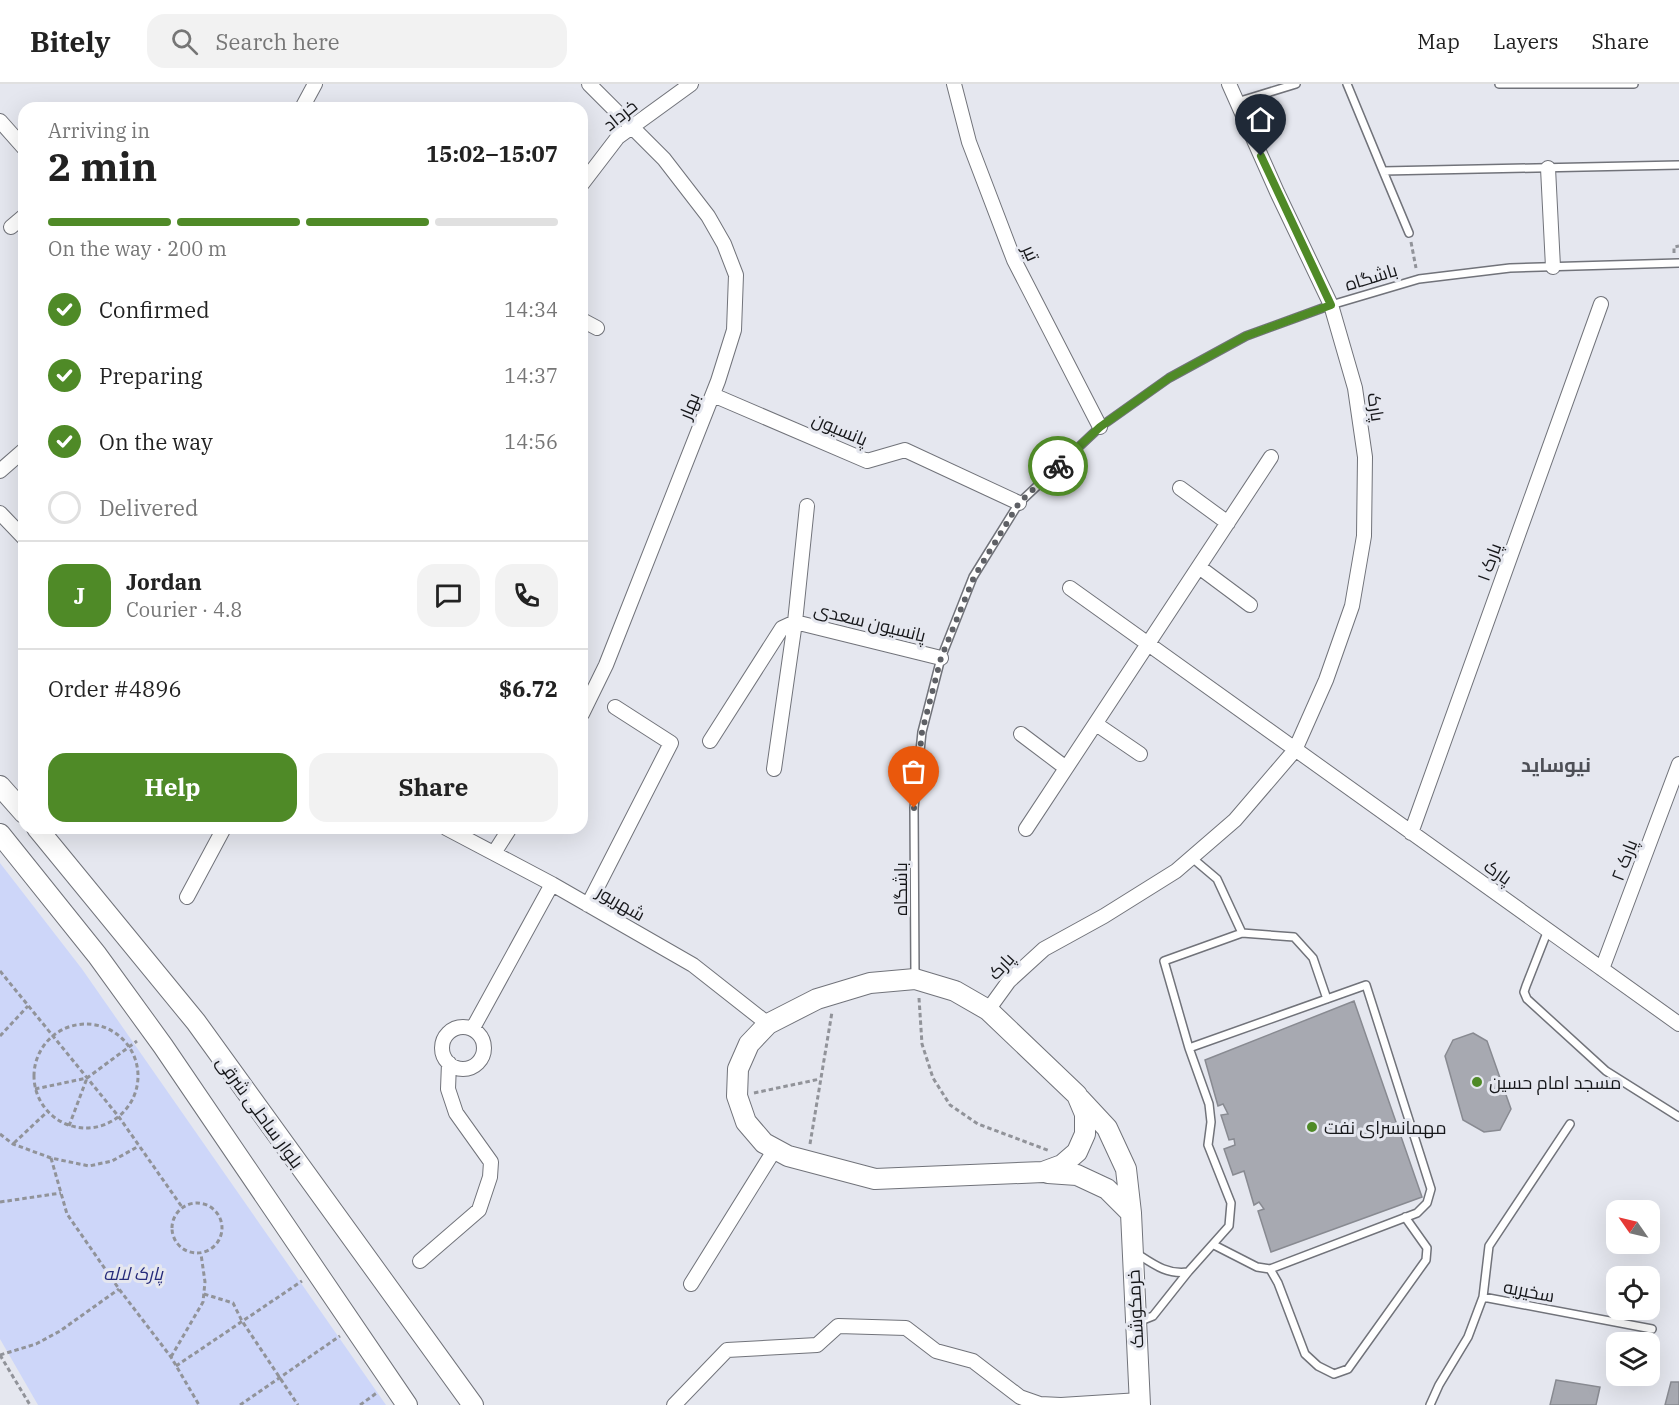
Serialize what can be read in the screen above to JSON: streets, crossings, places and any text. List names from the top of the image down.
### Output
{
  "streets": {
    "main road": ["بلوار ساحلی شرقی", "خرمکوشک"],
    "street": [
      "خرداد",
      "تیر",
      "بهار",
      "پارک",
      "پانسیون",
      "پارک ۱",
      "پانسیون سعدی",
      "پارک ۲",
      "شهریور"
    ],
    "lane": ["باشگاه", "سخیریه"]
  },
  "crossings": [
    ["خرداد", "بهار"],
    ["تیر", "باشگاه"],
    ["باشگاه", "پارک"],
    ["باشگاه", "پانسیون"],
    ["باشگاه", "پانسیون سعدی"],
    ["باشگاه", "خرمکوشک"],
    ["بهار", "پانسیون"],
    ["پارک", "پارک ۱"],
    ["پارک", "پارک ۲"],
    ["پارک", "خرمکوشک"]
  ],
  "districts": ["نیوساید"],
  "parks": ["پارک لاله"],
  "places": ["مسجد امام حسین", "مهمانسرای نفت"],
  "north": "top left",
  "page": {
    "header": "Bitely",
    "search": "Search here",
    "nav": ["Map", "Layers", "Share"],
    "heading": ["2 min", "Arriving in", "15:02–15:07"],
    "panel": [
      "Jordan",
      "Courier · 4.8",
      "Order #4896",
      "$6.72"
    ],
    "bar": "On the way · 200 m",
    "list": [
      ["Confirmed", "14:34"],
      ["Preparing", "14:37"],
      ["On the way", "14:56"],
      "Delivered"
    ],
    "round": "J",
    "buttons": ["Help", "Share"]
  }
}
